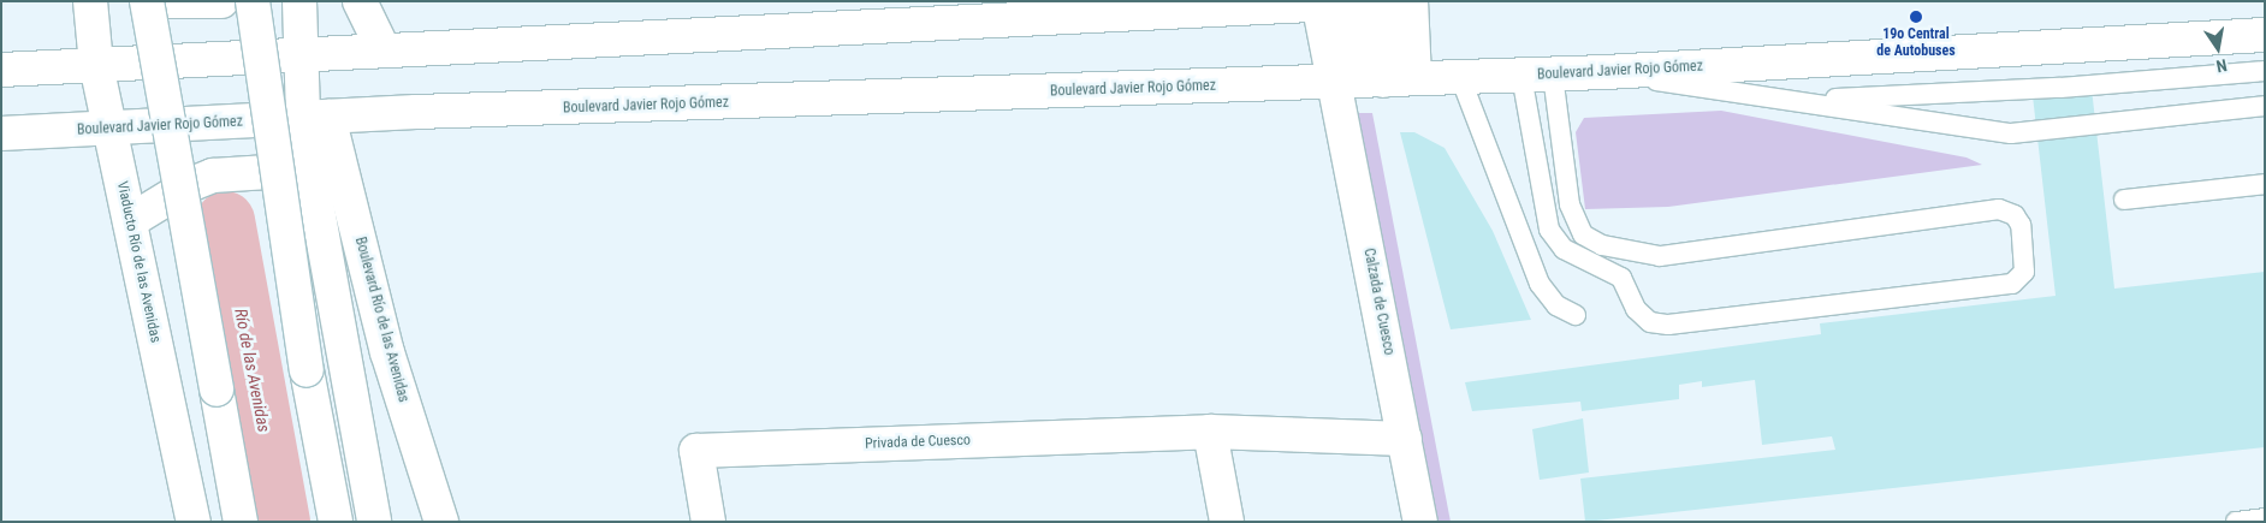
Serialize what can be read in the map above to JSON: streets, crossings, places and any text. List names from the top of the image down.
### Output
{
  "streets": {
    "main road": [
      "Boulevard Javier Rojo Gómez",
      "Viaducto Río de las Avenidas",
      "Calzada de Cuesco",
      "Boulevard Río de las Avenidas",
      "Privada de Cuesco"
    ]
  },
  "crossings": [
    ["Boulevard Javier Rojo Gómez", "Viaducto Río de las Avenidas"],
    ["Boulevard Javier Rojo Gómez", "Calzada de Cuesco"],
    ["Boulevard Javier Rojo Gómez", "Boulevard Río de las Avenidas"],
    ["Calzada de Cuesco", "Privada de Cuesco"]
  ],
  "water": ["Río de las Avenidas"],
  "places": ["19o Central de Autobuses"],
  "north": "bottom"
}
